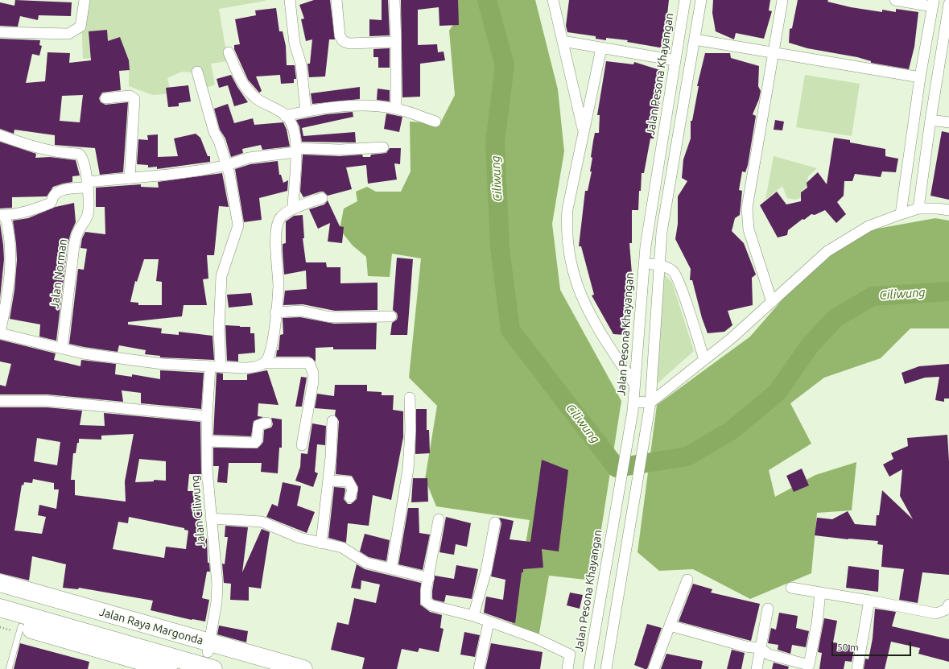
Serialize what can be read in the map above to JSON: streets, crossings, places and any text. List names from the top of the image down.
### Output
{
  "streets": {
    "highway": ["Jalan Raya Margonda"],
    "street": ["Jalan Pesona Khayangan", "Jalan Norman", "Jalan Ciliwung"]
  },
  "crossings": [
    ["Jalan Ciliwung", "Jalan Raya Margonda"]
  ],
  "water": ["Ciliwung"],
  "scale_bar": "50 m"
}
